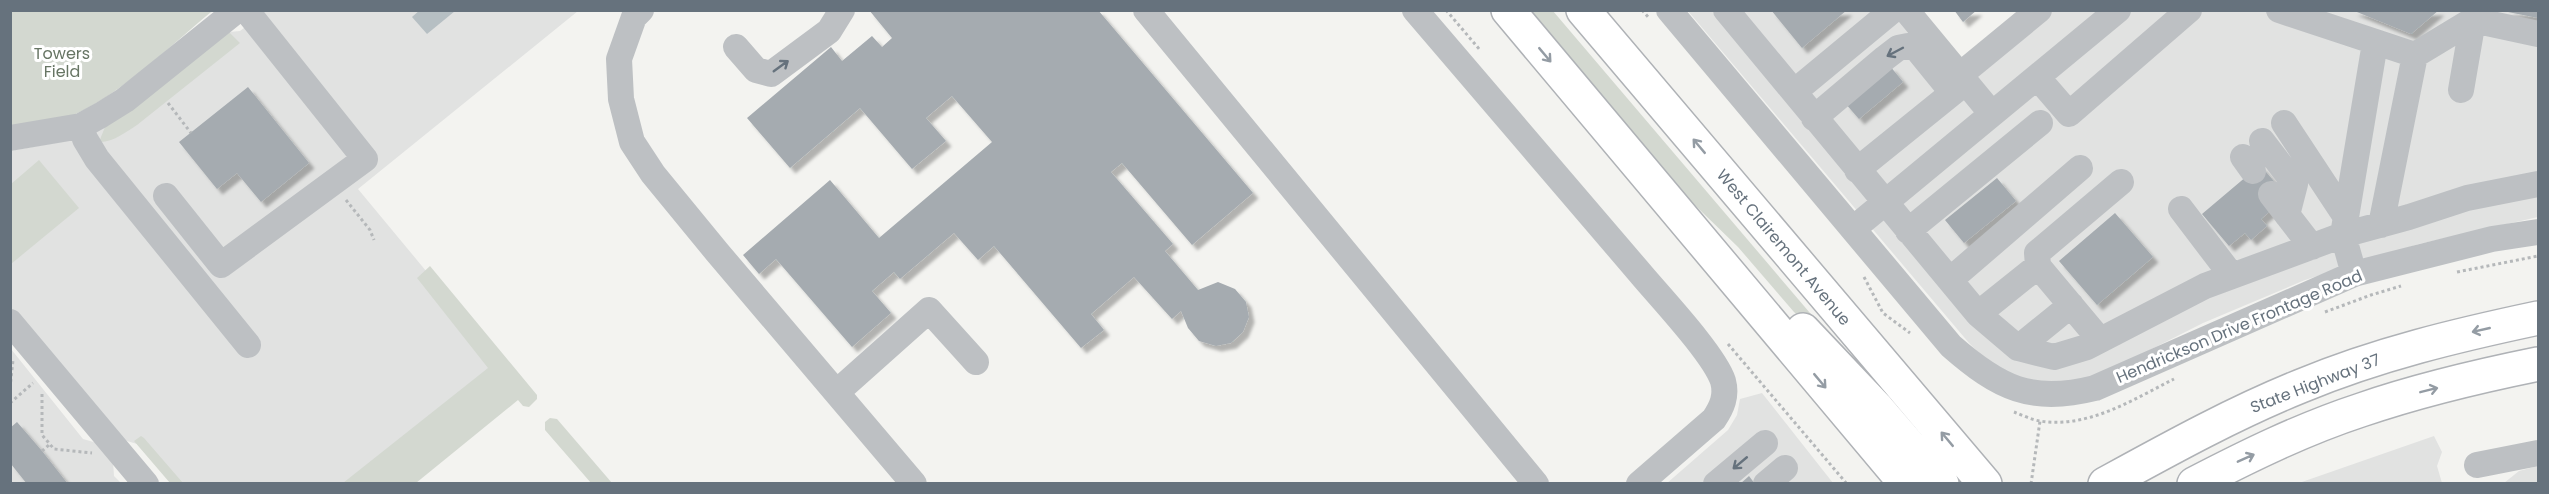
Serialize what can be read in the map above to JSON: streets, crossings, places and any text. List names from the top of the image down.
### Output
{
  "streets": {
    "main road": ["West Clairemont Avenue", "State Highway 37"],
    "street": ["Hendrickson Drive Frontage Road"]
  },
  "parks": ["Towers Field"]
}
